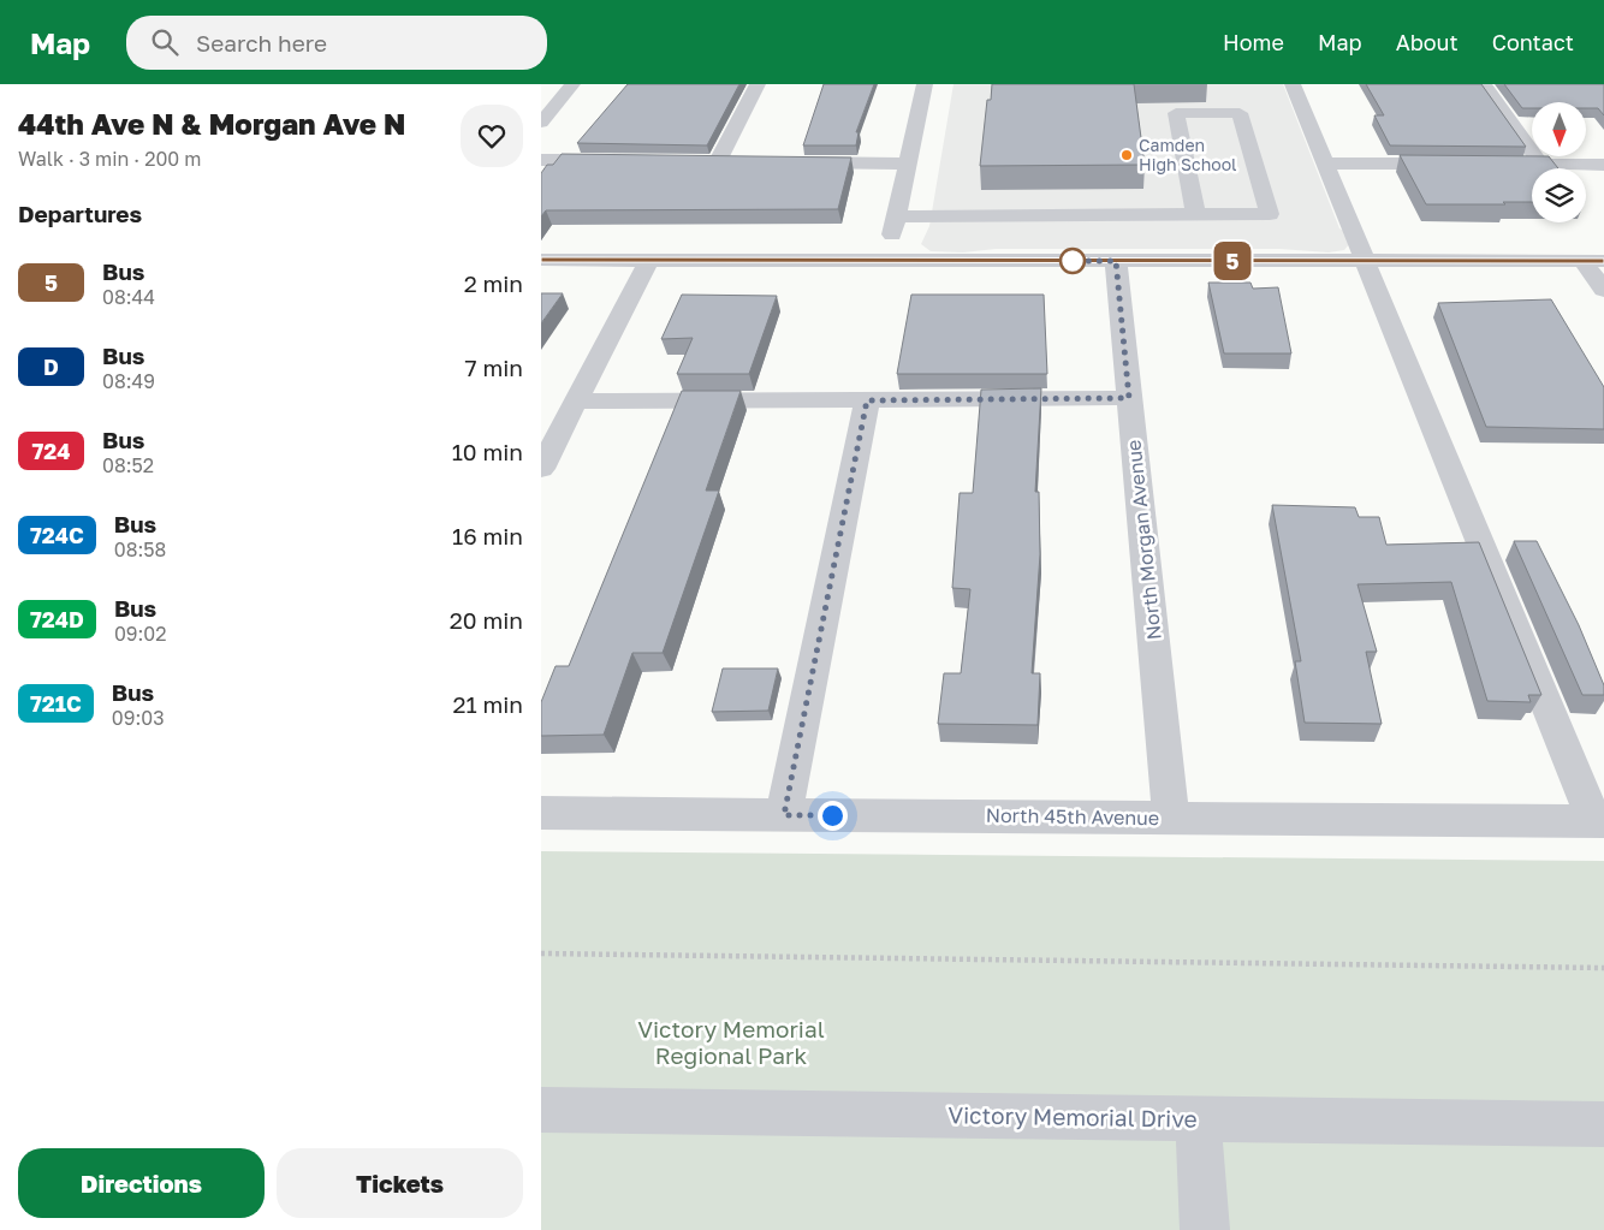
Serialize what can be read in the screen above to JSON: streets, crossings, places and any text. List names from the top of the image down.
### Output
{
  "streets": {
    "street": ["North Morgan Avenue", "North 45th Avenue", "Victory Memorial Drive"]
  },
  "crossings": [
    ["North Morgan Avenue", "North 45th Avenue"]
  ],
  "parks": ["Victory Memorial Regional Park"],
  "places": ["Camden High School"],
  "lines": ["bus line 5"],
  "north": "bottom",
  "page": {
    "header": "Map",
    "search": "Search here",
    "nav": [
      "Home",
      "Map",
      "About",
      "Contact"
    ],
    "heading": [
      ["44th Ave N & Morgan Ave N", "Walk · 3 min · 200 m"],
      "Departures"
    ],
    "on_map": "5",
    "list": [
      {
        "mark": "5",
        "name": "Bus",
        "note": "08:44",
        "value": "2 min"
      },
      {
        "mark": "D",
        "name": "Bus",
        "note": "08:49",
        "value": "7 min"
      },
      {
        "mark": "724",
        "name": "Bus",
        "note": "08:52",
        "value": "10 min"
      },
      {
        "mark": "724C",
        "name": "Bus",
        "note": "08:58",
        "value": "16 min"
      },
      {
        "mark": "724D",
        "name": "Bus",
        "note": "09:02",
        "value": "20 min"
      },
      {
        "mark": "721C",
        "name": "Bus",
        "note": "09:03",
        "value": "21 min"
      }
    ],
    "buttons": ["Directions", "Tickets"]
  }
}
